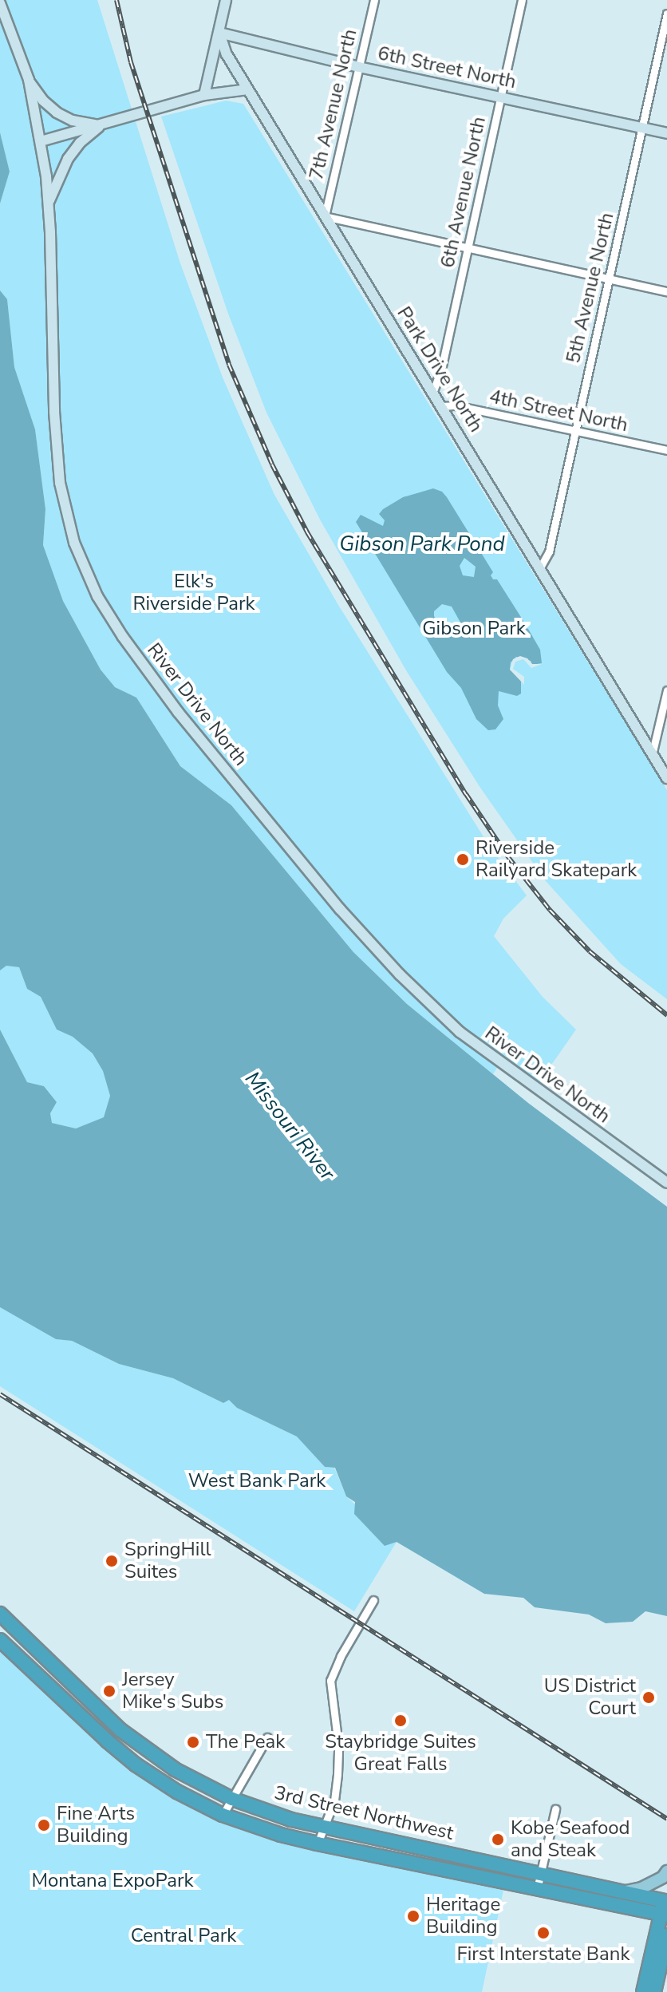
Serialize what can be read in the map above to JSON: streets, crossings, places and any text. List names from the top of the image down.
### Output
{
  "streets": {
    "highway": ["3rd Street Northwest"],
    "street": [
      "6th Street North",
      "7th Avenue North",
      "6th Avenue North",
      "5th Avenue North",
      "Park Drive North",
      "4th Street North",
      "River Drive North"
    ]
  },
  "crossings": [
    ["6th Street North", "7th Avenue North"],
    ["6th Street North", "6th Avenue North"],
    ["6th Street North", "5th Avenue North"],
    ["6th Street North", "Park Drive North"],
    ["7th Avenue North", "Park Drive North"],
    ["6th Avenue North", "Park Drive North"],
    ["5th Avenue North", "Park Drive North"],
    ["5th Avenue North", "4th Street North"],
    ["Park Drive North", "4th Street North"]
  ],
  "water": ["Gibson Park Pond", "Missouri River"],
  "parks": [
    "Elk's Riverside Park",
    "Gibson Park",
    "West Bank Park",
    "Montana ExpoPark",
    "Central Park"
  ],
  "places": [
    "Riverside Railyard Skatepark",
    "SpringHill Suites",
    "Jersey Mike's Subs",
    "US District Court",
    "Staybridge Suites Great Falls",
    "The Peak",
    "Fine Arts Building",
    "Kobe Seafood and Steak",
    "Heritage Building",
    "First Interstate Bank"
  ]
}
